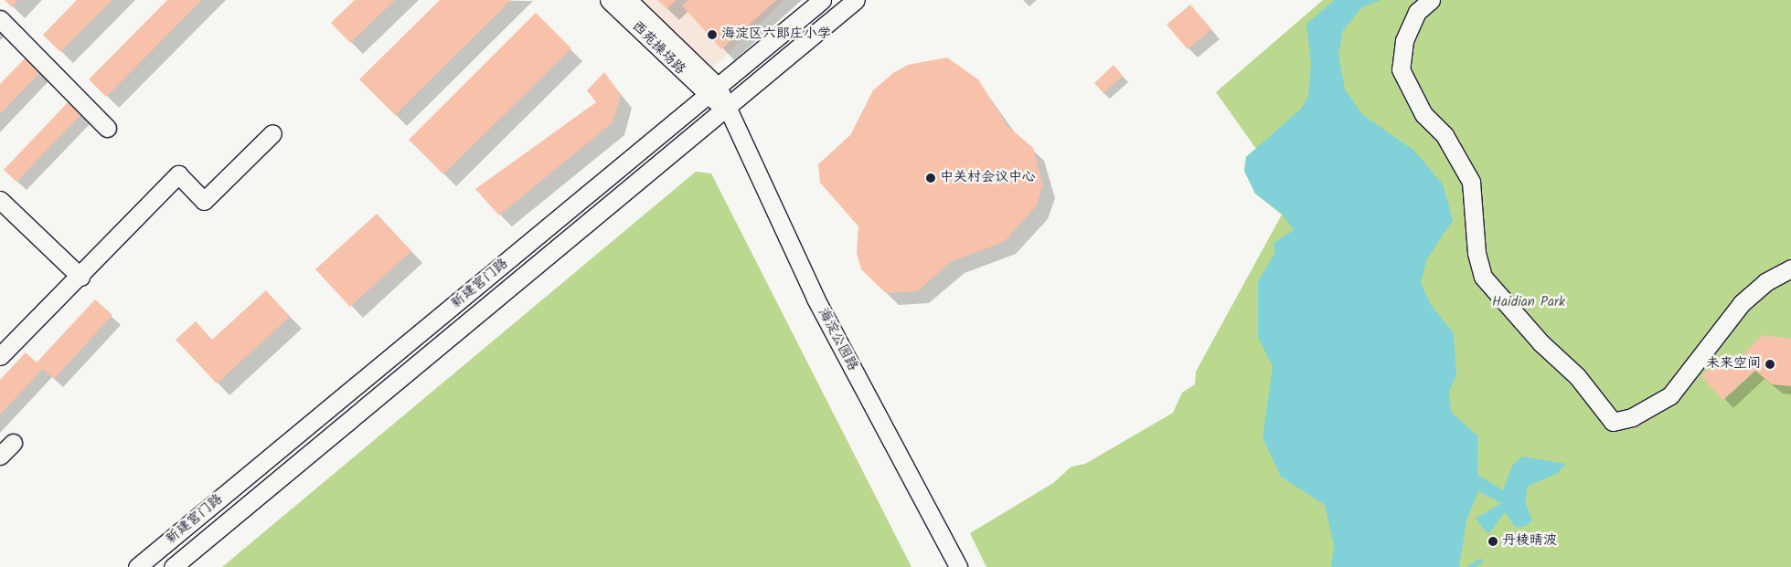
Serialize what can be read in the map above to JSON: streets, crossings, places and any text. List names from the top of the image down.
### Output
{
  "streets": {
    "street": ["西苑操场路", "新建宫门路", "海淀公园路"]
  },
  "crossings": [
    ["西苑操场路", "新建宫门路"],
    ["西苑操场路", "海淀公园路"],
    ["新建宫门路", "海淀公园路"]
  ],
  "parks": ["Haidian Park"],
  "places": [
    "海淀区六郎庄小学",
    "中关村会议中心",
    "未来空间",
    "丹棱晴波"
  ]
}
